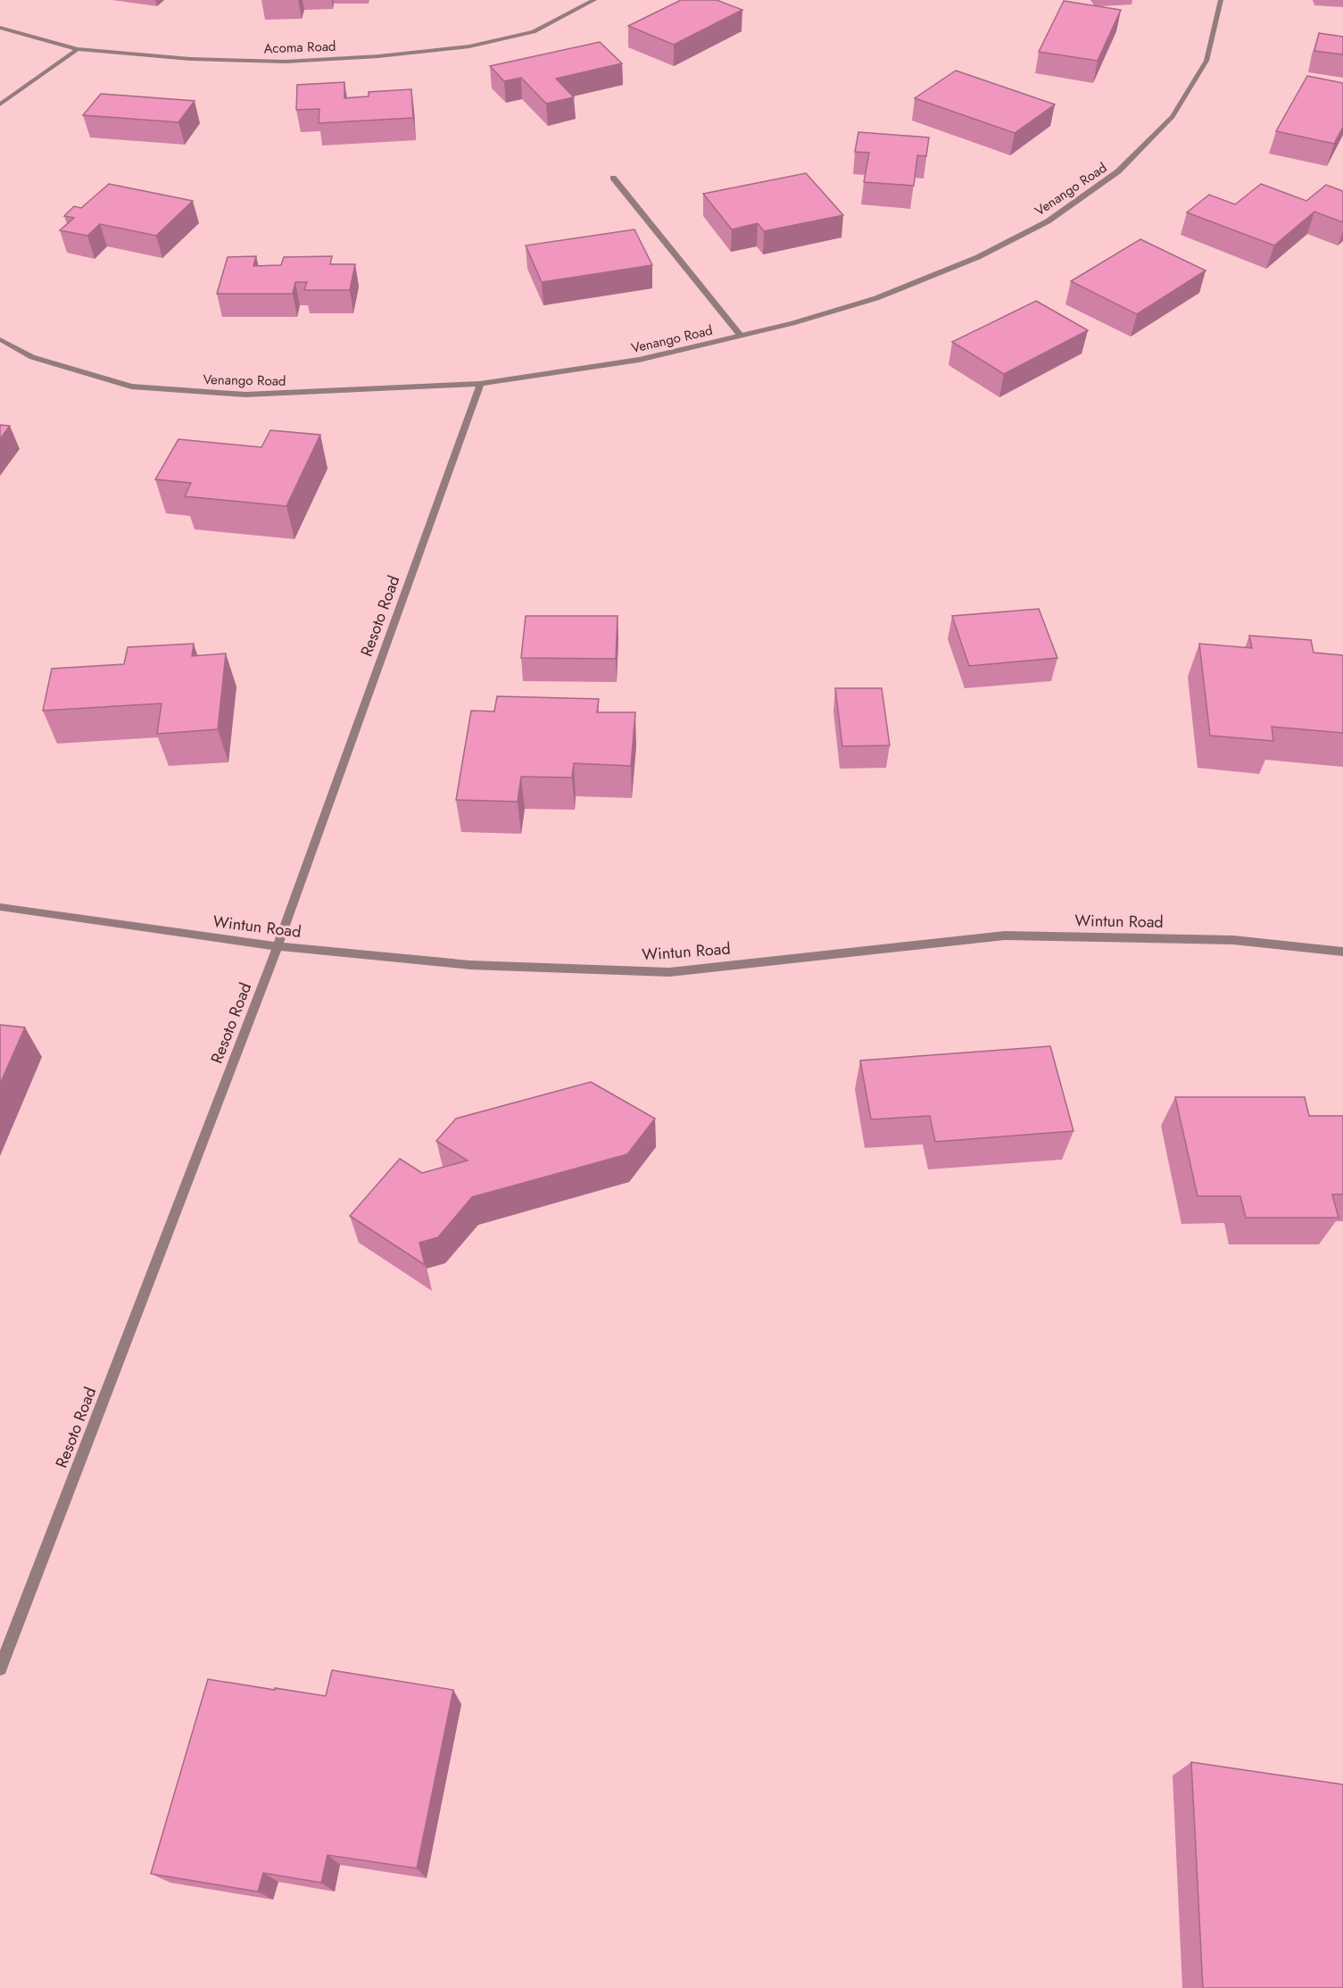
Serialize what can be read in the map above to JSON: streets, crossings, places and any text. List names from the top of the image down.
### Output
{
  "streets": {
    "street": [
      "Acoma Road",
      "Venango Road",
      "Resoto Road",
      "Wintun Road"
    ]
  },
  "crossings": [
    ["Venango Road", "Resoto Road"],
    ["Resoto Road", "Wintun Road"]
  ]
}
